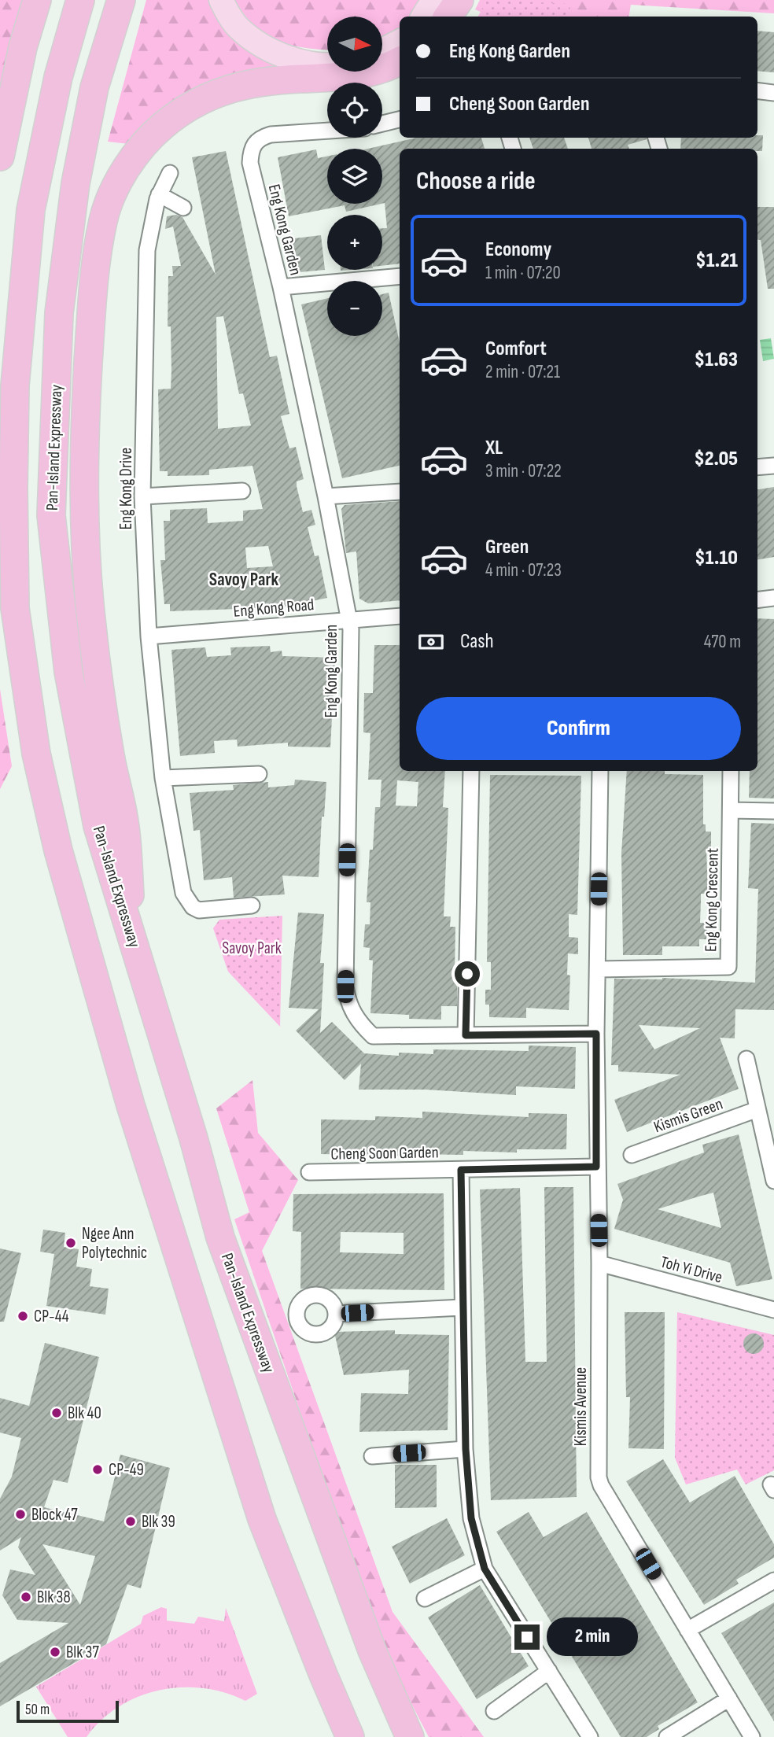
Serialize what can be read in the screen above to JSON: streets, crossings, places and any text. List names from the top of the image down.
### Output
{
  "streets": {
    "highway": ["Pan-Island Expressway"],
    "street": [
      "Eng Kong Garden",
      "Eng Kong Drive",
      "Eng Kong Road",
      "Eng Kong Crescent",
      "Kismis Green",
      "Cheng Soon Garden",
      "Toh Yi Drive",
      "Kismis Avenue"
    ]
  },
  "crossings": [
    ["Eng Kong Garden", "Eng Kong Road"],
    ["Eng Kong Garden", "Kismis Avenue"],
    ["Eng Kong Drive", "Eng Kong Road"],
    ["Cheng Soon Garden", "Kismis Avenue"],
    ["Toh Yi Drive", "Kismis Avenue"]
  ],
  "districts": ["Savoy Park"],
  "parks": ["Savoy Park"],
  "places": [
    "Ngee Ann Polytechnic",
    "CP-44",
    "Blk 40",
    "CP-49",
    "Block 47",
    "Blk 39",
    "Blk 38",
    "Blk 37"
  ],
  "scale_bar": "50 m",
  "north": "right",
  "page": {
    "map_buttons": ["+", "−"],
    "banner": ["Eng Kong Garden", "Cheng Soon Garden"],
    "heading": "Choose a ride",
    "list": [
      {
        "name": "Economy",
        "note": "1 min · 07:20",
        "value": "$1.21"
      },
      {
        "name": "Comfort",
        "note": "2 min · 07:21",
        "value": "$1.63"
      },
      {
        "name": "XL",
        "note": "3 min · 07:22",
        "value": "$2.05"
      },
      {
        "name": "Green",
        "note": "4 min · 07:23",
        "value": "$1.10"
      }
    ],
    "pay": ["Cash", "470 m"],
    "buttons": "Confirm",
    "bubble": "2 min",
    "scale": "50 m"
  }
}
